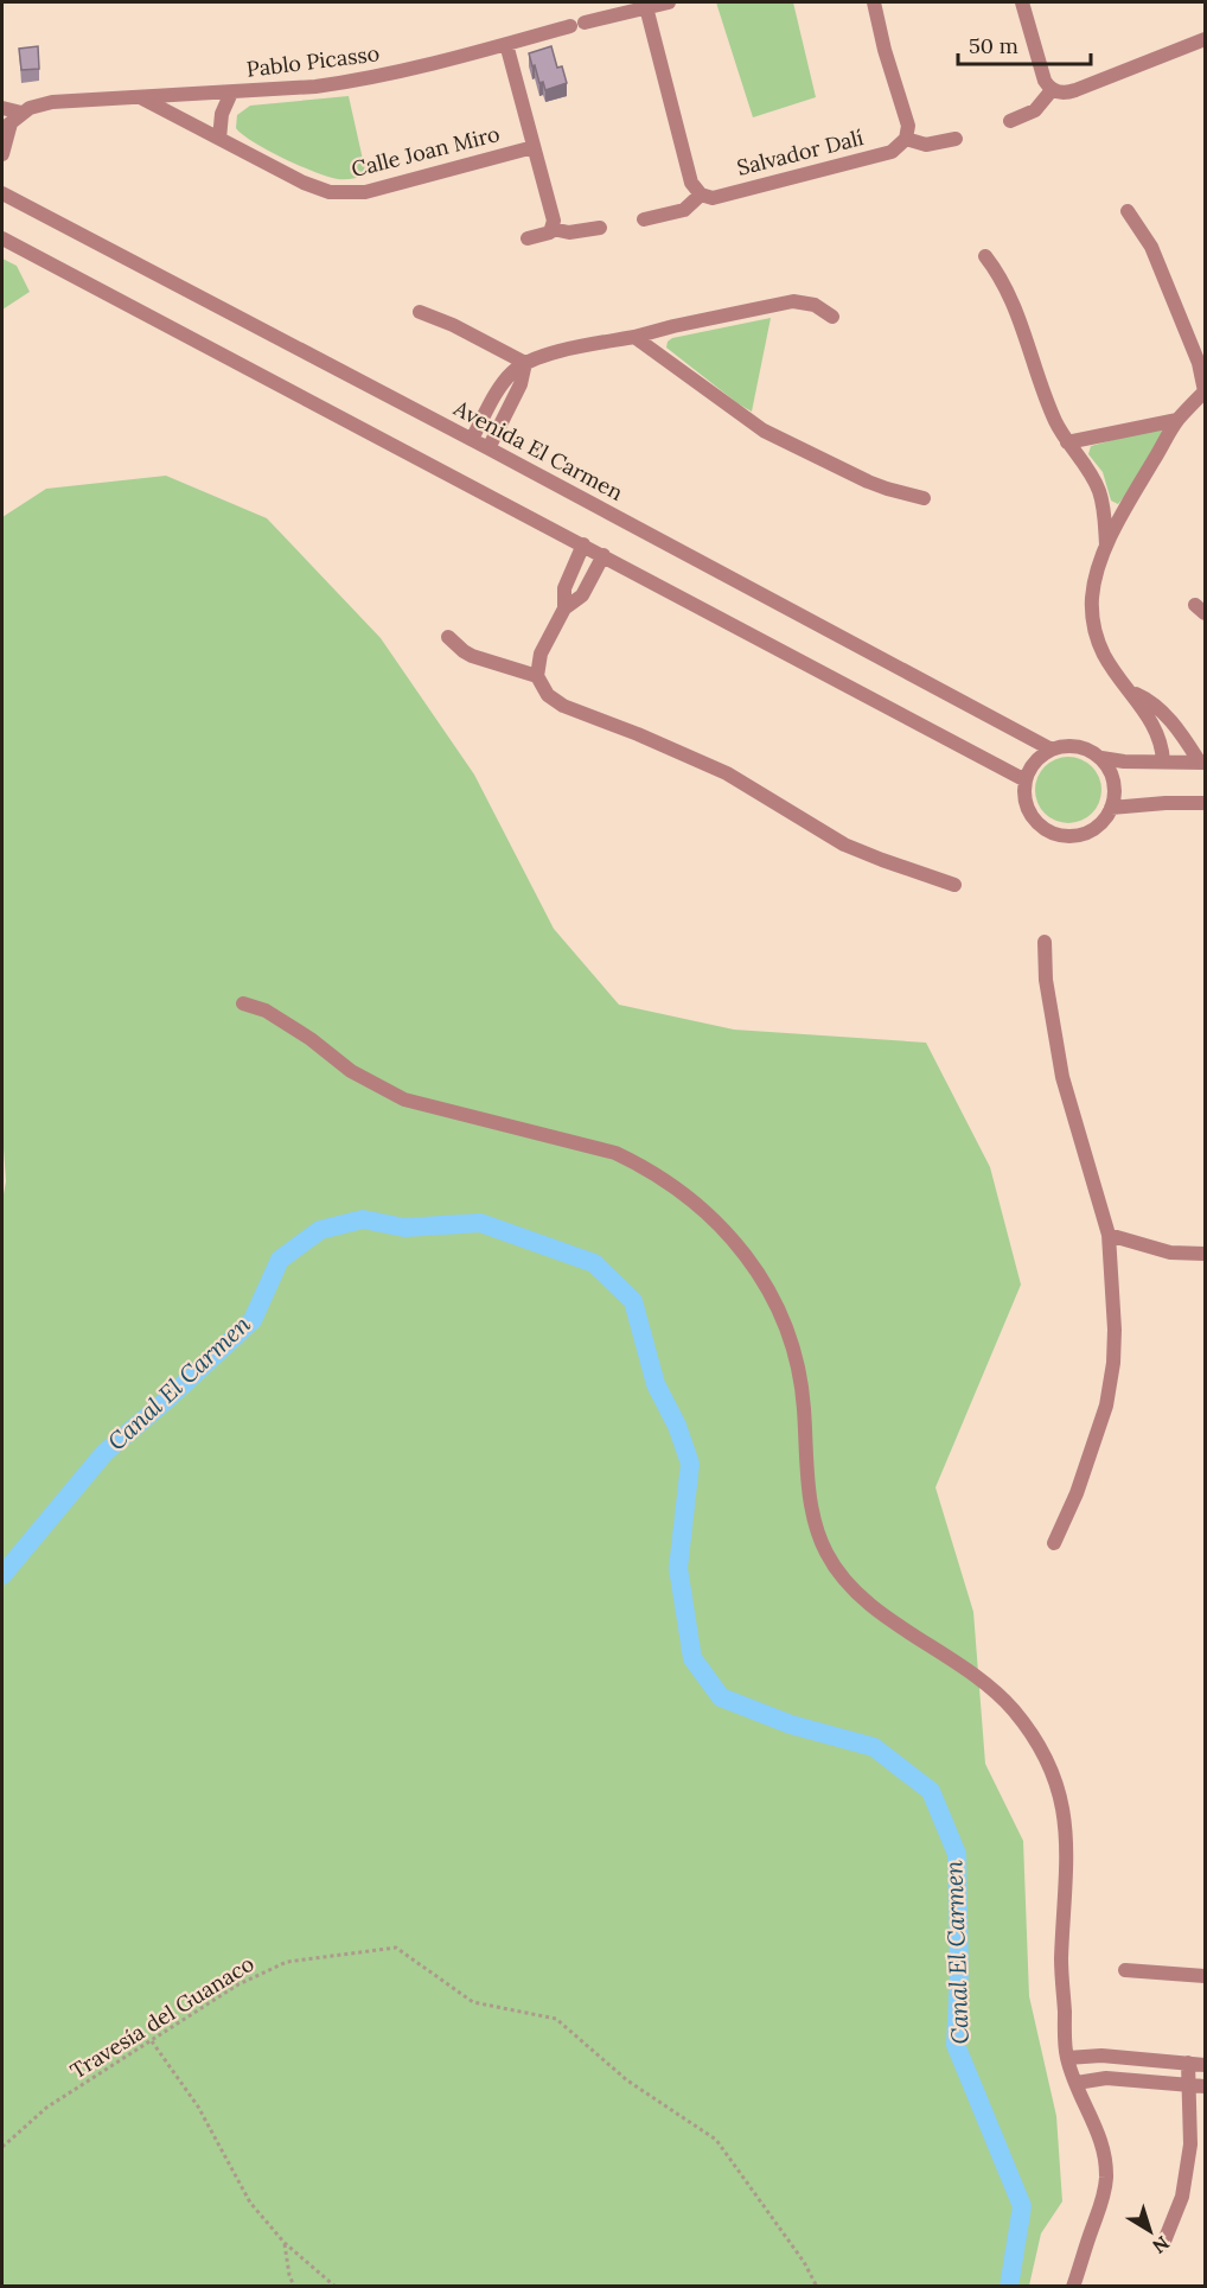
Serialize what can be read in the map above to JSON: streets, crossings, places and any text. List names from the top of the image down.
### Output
{
  "streets": {
    "street": [
      "Pablo Picasso",
      "Calle Joan Miro",
      "Salvador Dalí",
      "Avenida El Carmen"
    ],
    "path": ["Travesía del Guanaco"]
  },
  "crossings": [
    ["Pablo Picasso", "Calle Joan Miro"]
  ],
  "water": ["Canal El Carmen"],
  "scale_bar": "50 m",
  "north": "bottom right"
}
